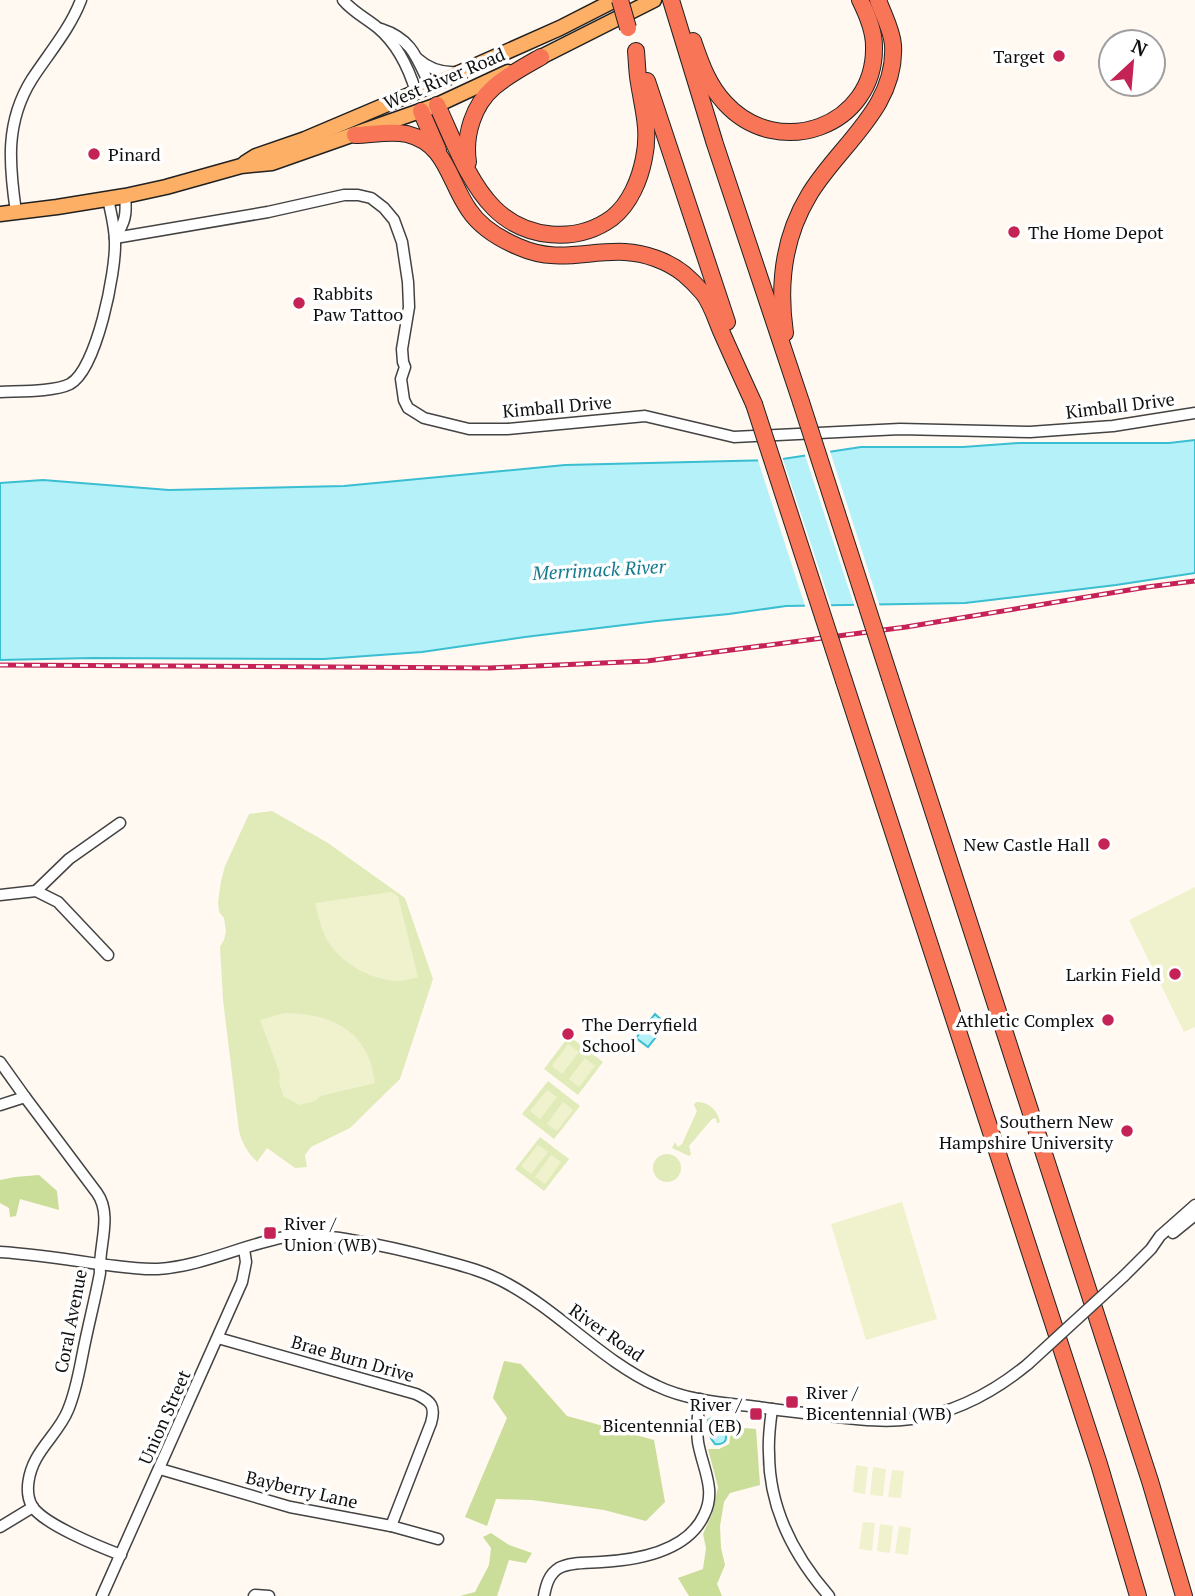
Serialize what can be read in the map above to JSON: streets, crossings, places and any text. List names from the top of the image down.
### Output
{
  "streets": {
    "main road": ["West River Road"],
    "street": [
      "Kimball Drive",
      "Coral Avenue",
      "River Road",
      "Brae Burn Drive",
      "Union Street",
      "Bayberry Lane"
    ]
  },
  "crossings": [
    ["Coral Avenue", "River Road"],
    ["River Road", "Union Street"],
    ["Brae Burn Drive", "Union Street"],
    ["Brae Burn Drive", "Bayberry Lane"],
    ["Union Street", "Bayberry Lane"]
  ],
  "water": ["Merrimack River"],
  "places": {
    "other": [
      "Target",
      "Pinard",
      "The Home Depot",
      "Rabbits Paw Tattoo",
      "New Castle Hall",
      "Larkin Field",
      "Athletic Complex",
      "The Derryfield School",
      "Southern New Hampshire University"
    ],
    "transit": ["River / Union (WB)", "River / Bicentennial (WB)", "River / Bicentennial (EB)"]
  },
  "north": "top right"
}
